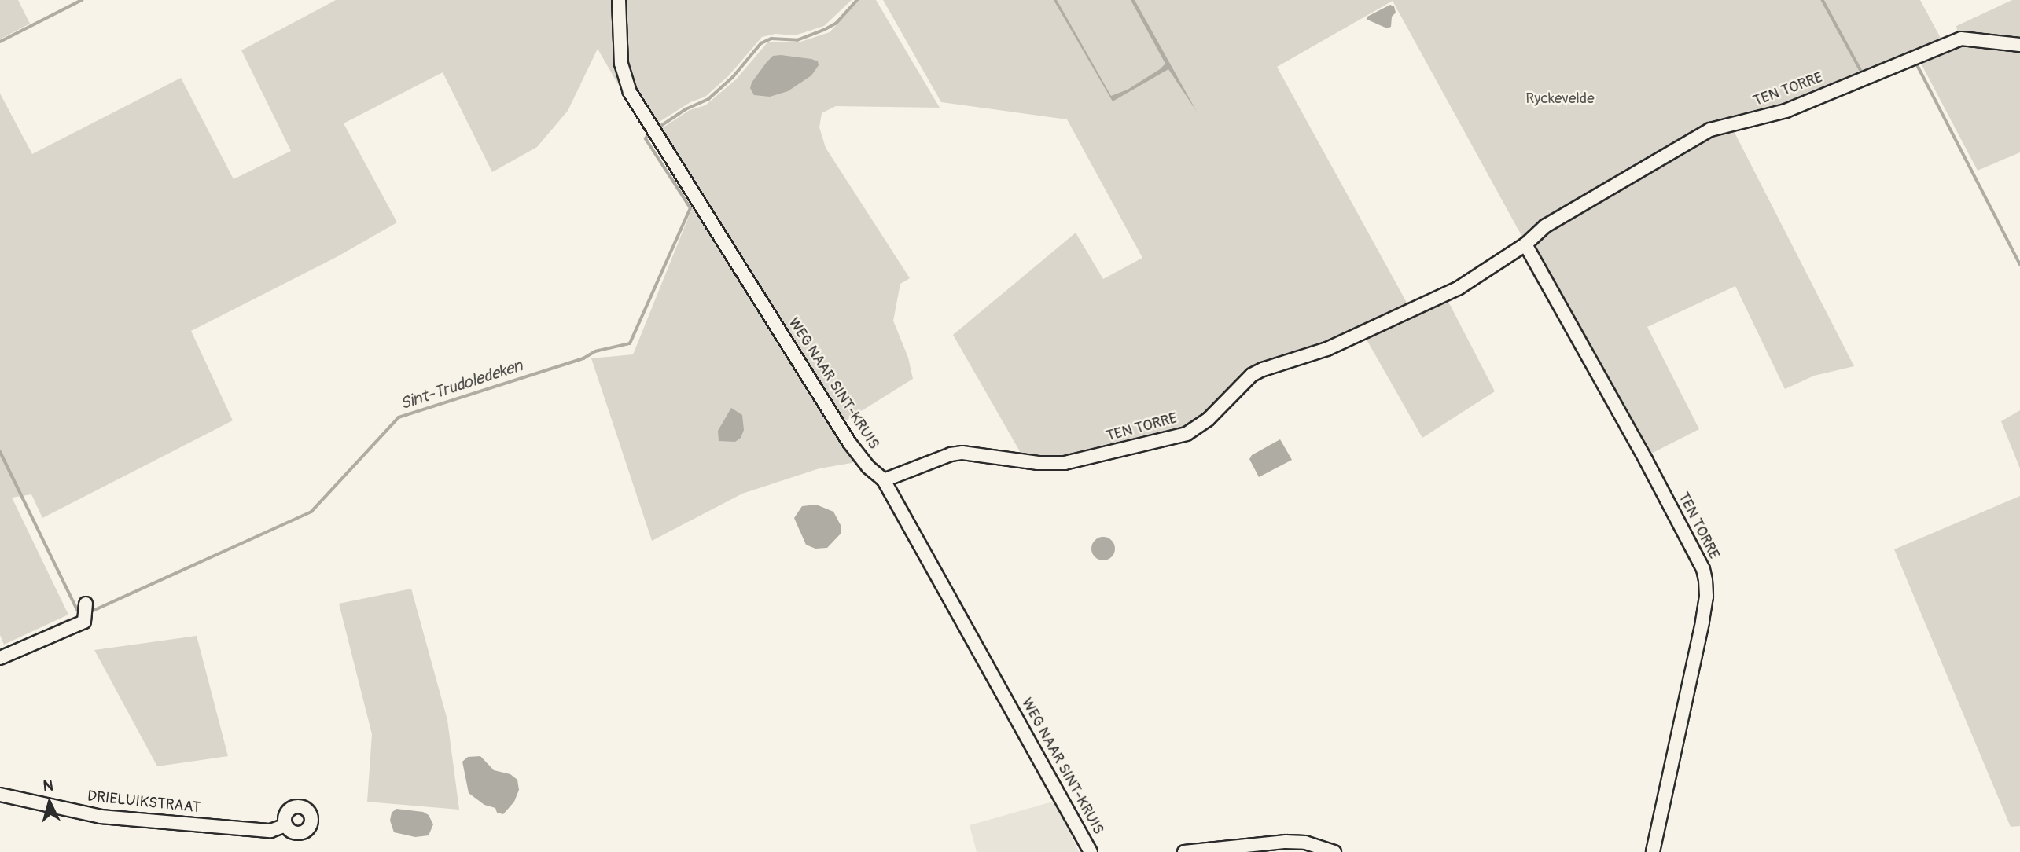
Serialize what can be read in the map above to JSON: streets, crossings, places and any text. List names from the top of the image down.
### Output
{
  "streets": {
    "street": ["TEN TORRE", "WEG NAAR SINT-KRUIS", "DRIELUIKSTRAAT"]
  },
  "crossings": [
    ["TEN TORRE", "WEG NAAR SINT-KRUIS"]
  ],
  "water": ["Sint-Trudoledeken"],
  "parks": ["Ryckevelde"],
  "north": "top"
}
